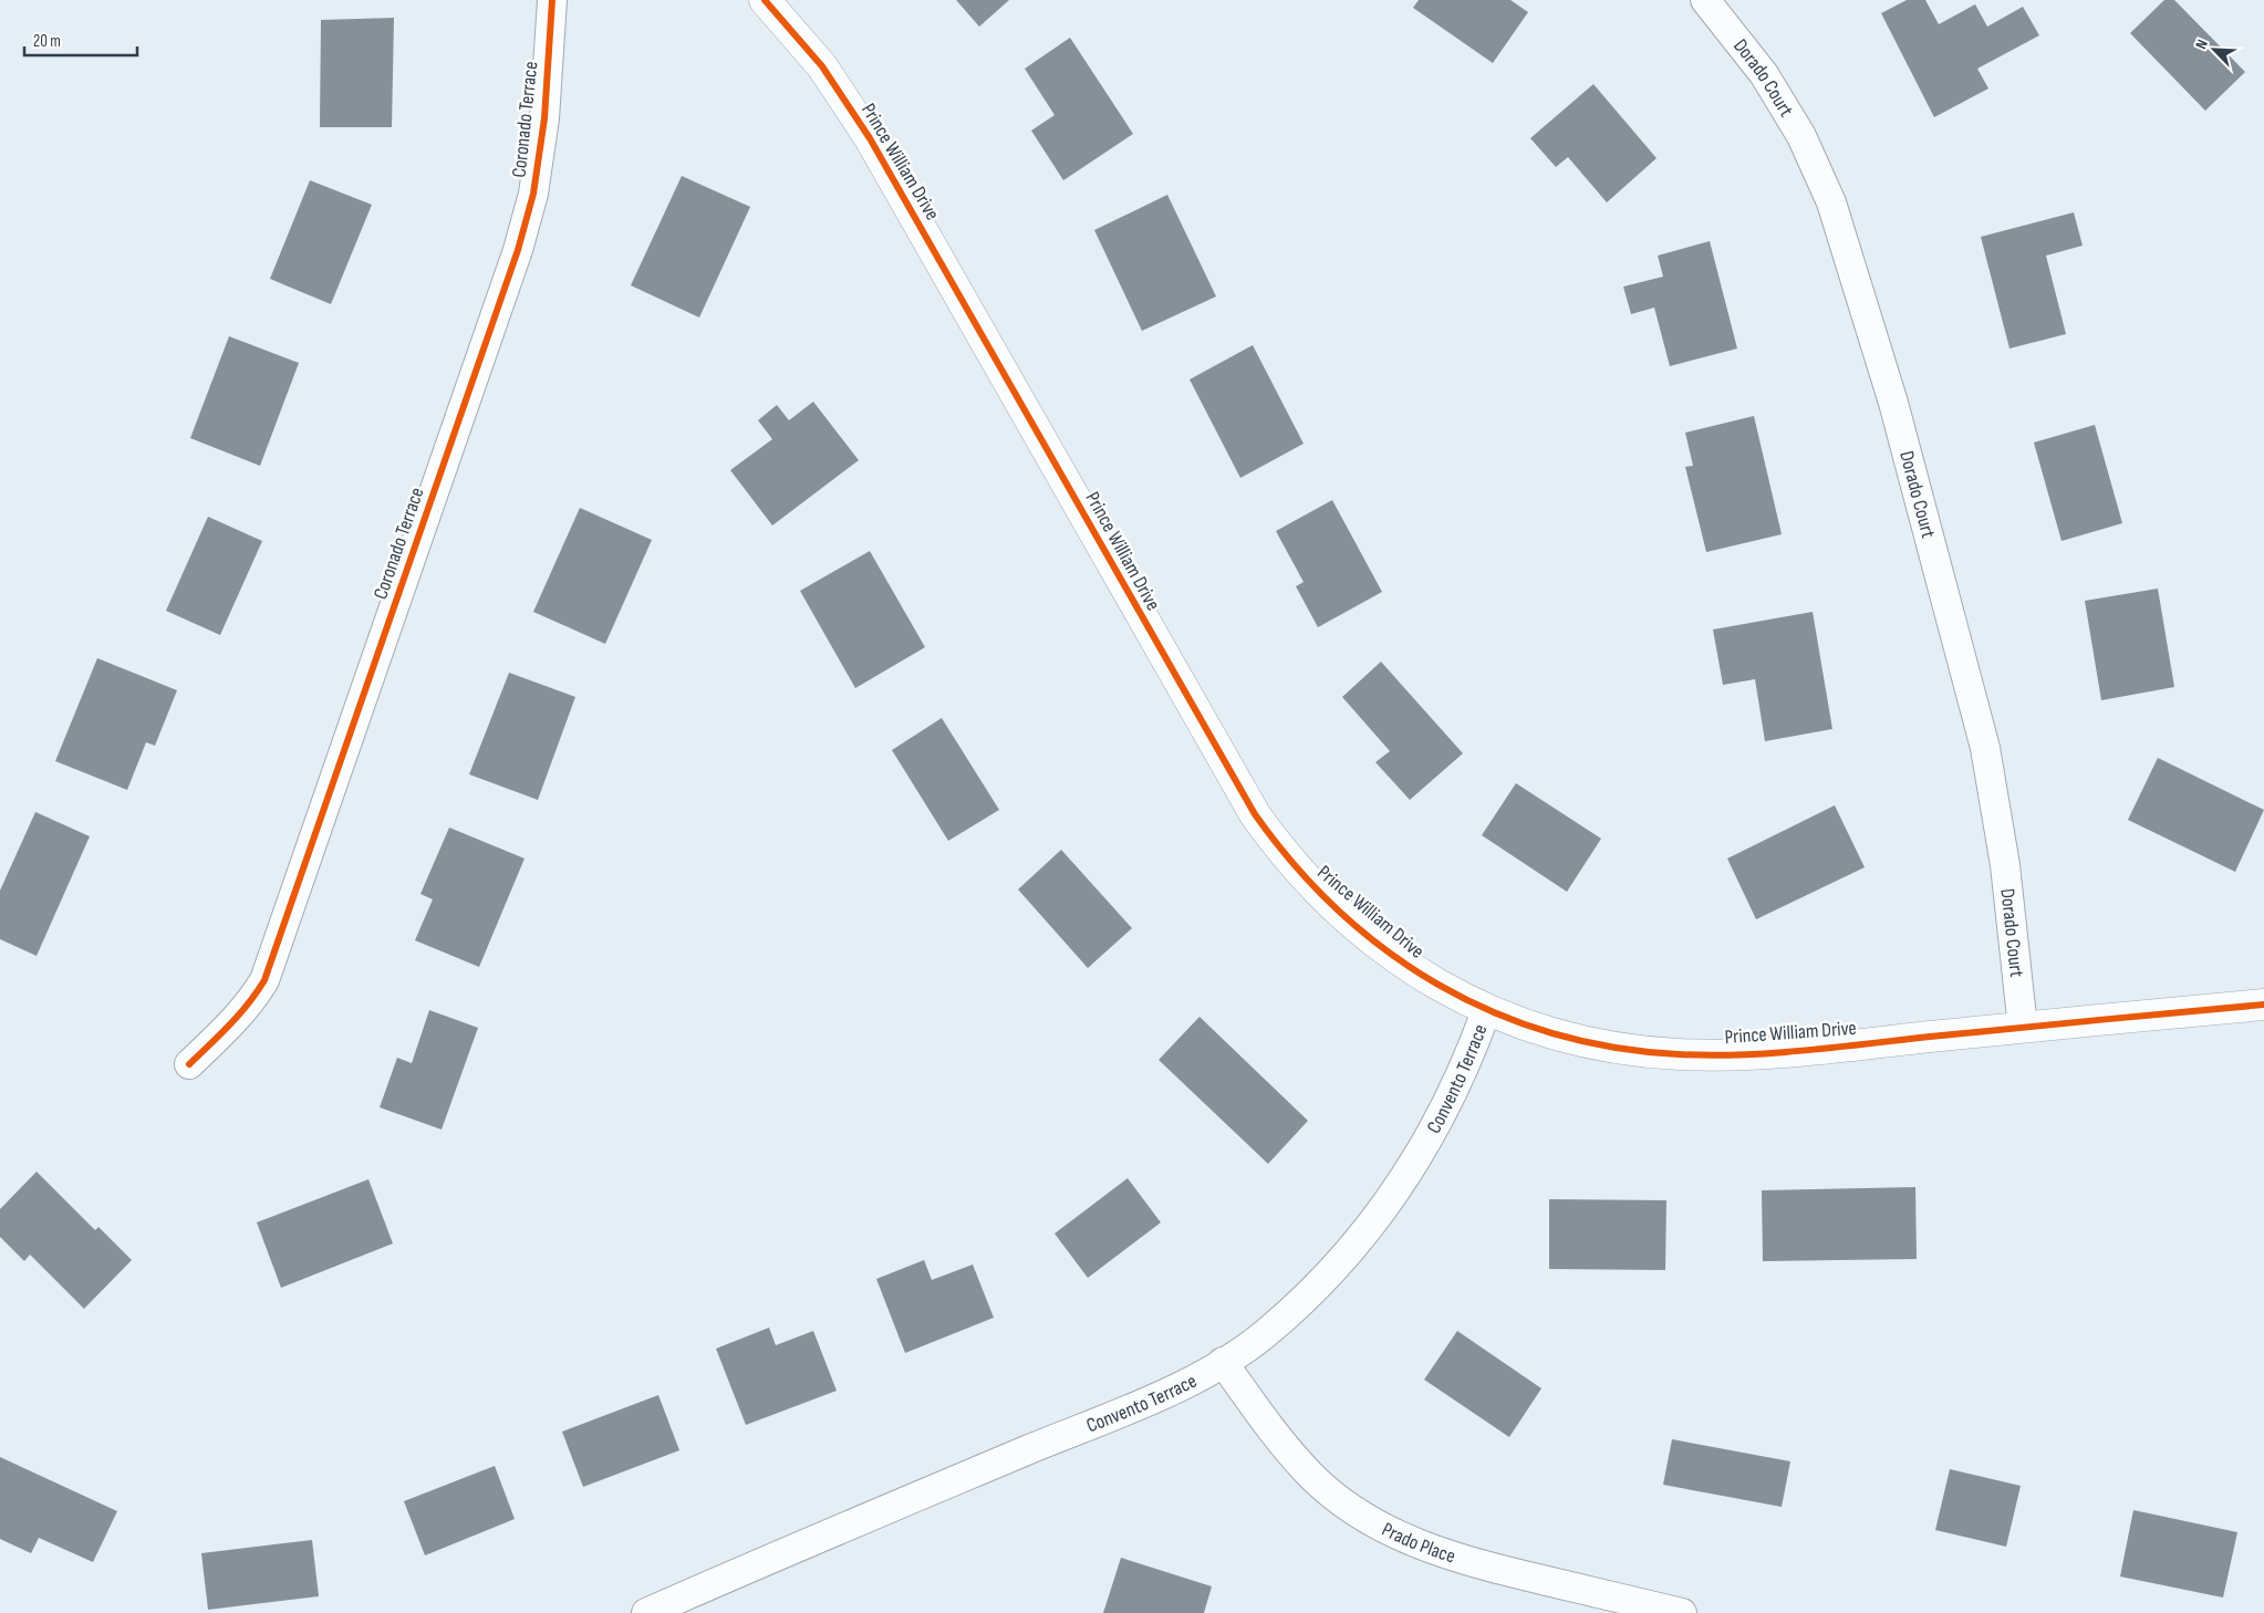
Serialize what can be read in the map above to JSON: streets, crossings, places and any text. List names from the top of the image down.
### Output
{
  "streets": {
    "street": [
      "Dorado Court",
      "Coronado Terrace",
      "Prince William Drive",
      "Convento Terrace",
      "Prado Place"
    ]
  },
  "crossings": [
    ["Dorado Court", "Prince William Drive"],
    ["Prince William Drive", "Convento Terrace"],
    ["Convento Terrace", "Prado Place"]
  ],
  "scale_bar": "20 m",
  "north": "top left"
}
